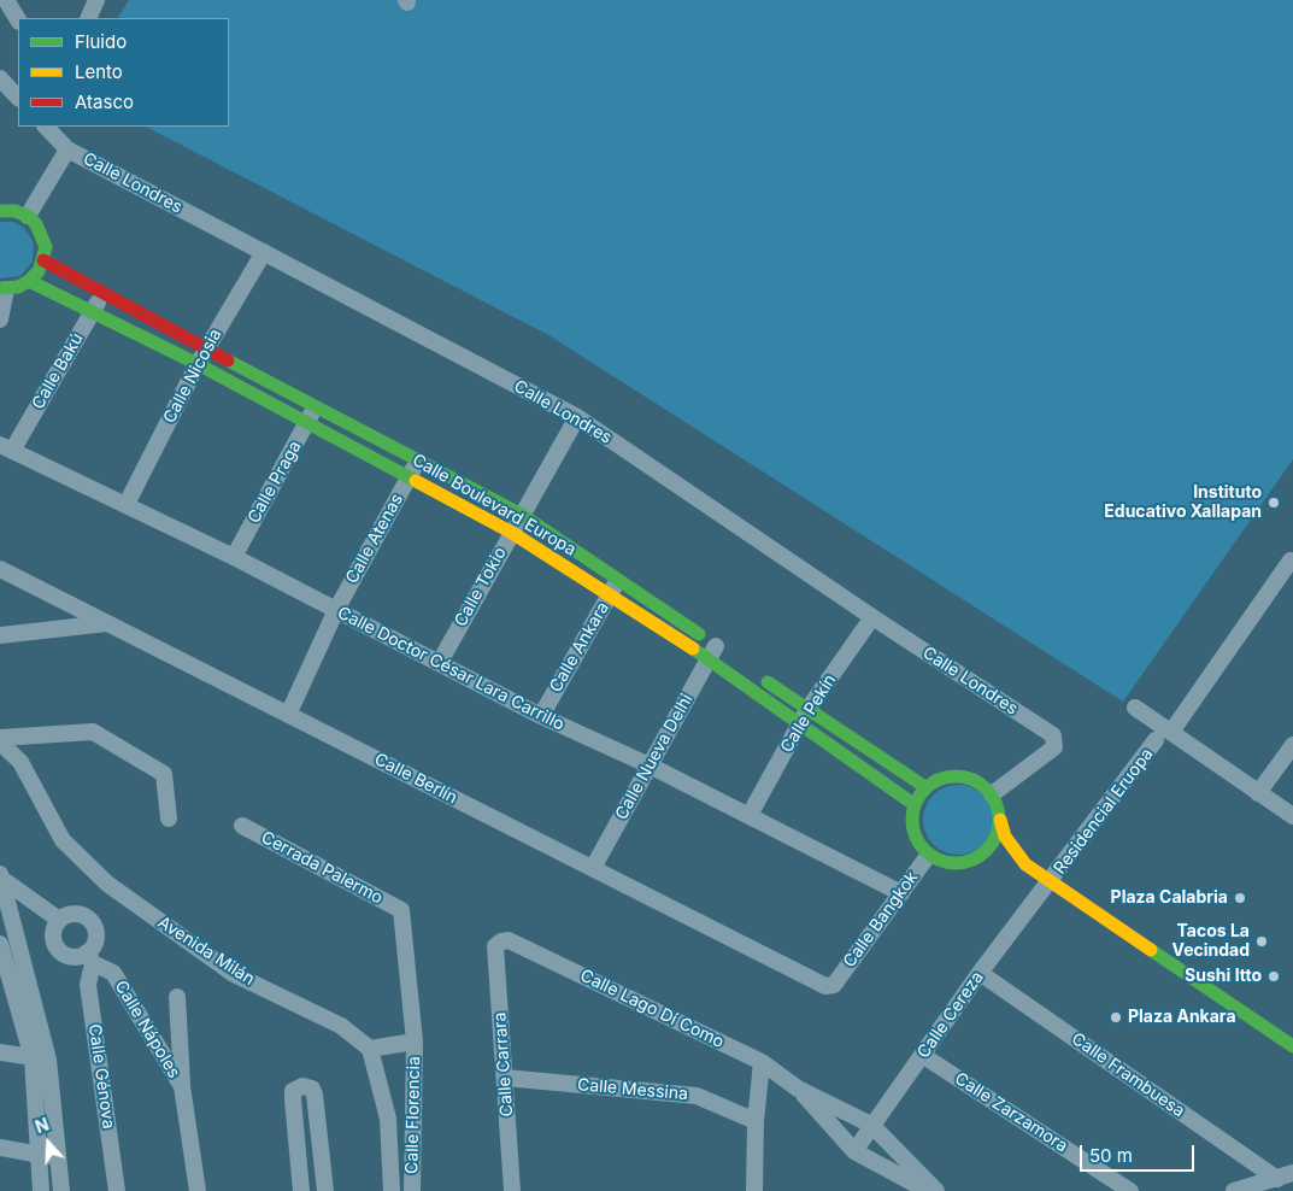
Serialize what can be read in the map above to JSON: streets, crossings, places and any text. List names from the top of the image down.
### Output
{
  "streets": {
    "main road": ["Calle Boulevard Europa"],
    "street": [
      "Calle Londres",
      "Calle Bakú",
      "Calle Nicosia",
      "Calle Praga",
      "Calle Atenas",
      "Calle Tokio",
      "Calle Ankara",
      "Calle Doctor César Lara Carrillo",
      "Calle Pekín",
      "Calle Nueva Delhi",
      "Calle Berlín",
      "Residencial Eruopa",
      "Cerrada Palermo",
      "Calle Bangkok",
      "Avenida Milán",
      "Calle Lago Dí Como",
      "Calle Cereza",
      "Calle Nápoles",
      "Calle Carrara",
      "Calle Frambuesa",
      "Calle Génova",
      "Calle Messina",
      "Calle Zarzamora",
      "Calle Florencia"
    ]
  },
  "crossings": [
    ["Calle Londres", "Calle Nicosia"],
    ["Calle Londres", "Calle Boulevard Europa"],
    ["Calle Londres", "Calle Tokio"],
    ["Calle Londres", "Calle Pekín"],
    ["Calle Londres", "Calle Bangkok"],
    ["Calle Bakú", "Calle Boulevard Europa"],
    ["Calle Bakú", "Calle Doctor César Lara Carrillo"],
    ["Calle Nicosia", "Calle Boulevard Europa"],
    ["Calle Nicosia", "Calle Doctor César Lara Carrillo"],
    ["Calle Praga", "Calle Boulevard Europa"],
    ["Calle Praga", "Calle Doctor César Lara Carrillo"],
    ["Calle Boulevard Europa", "Calle Atenas"],
    ["Calle Boulevard Europa", "Calle Tokio"],
    ["Calle Boulevard Europa", "Calle Ankara"],
    ["Calle Boulevard Europa", "Calle Pekín"],
    ["Calle Boulevard Europa", "Calle Nueva Delhi"],
    ["Calle Boulevard Europa", "Calle Bangkok"],
    ["Calle Atenas", "Calle Doctor César Lara Carrillo"],
    ["Calle Atenas", "Calle Berlín"],
    ["Calle Tokio", "Calle Doctor César Lara Carrillo"],
    ["Calle Ankara", "Calle Doctor César Lara Carrillo"],
    ["Calle Doctor César Lara Carrillo", "Calle Pekín"],
    ["Calle Doctor César Lara Carrillo", "Calle Nueva Delhi"],
    ["Calle Doctor César Lara Carrillo", "Calle Bangkok"],
    ["Calle Nueva Delhi", "Calle Berlín"],
    ["Calle Berlín", "Calle Bangkok"],
    ["Residencial Eruopa", "Calle Cereza"],
    ["Cerrada Palermo", "Calle Florencia"],
    ["Avenida Milán", "Calle Florencia"],
    ["Calle Lago Dí Como", "Calle Cereza"],
    ["Calle Lago Dí Como", "Calle Carrara"],
    ["Calle Cereza", "Calle Frambuesa"],
    ["Calle Cereza", "Calle Zarzamora"],
    ["Calle Nápoles", "Calle Génova"],
    ["Calle Carrara", "Calle Messina"]
  ],
  "places": [
    "Instituto Educativo Xallapan",
    "Plaza Calabria",
    "Tacos La Vecindad",
    "Sushi Itto",
    "Plaza Ankara"
  ],
  "legend": ["Fluido", "Lento", "Atasco"],
  "scale_bar": "50 m",
  "north": "top"
}
